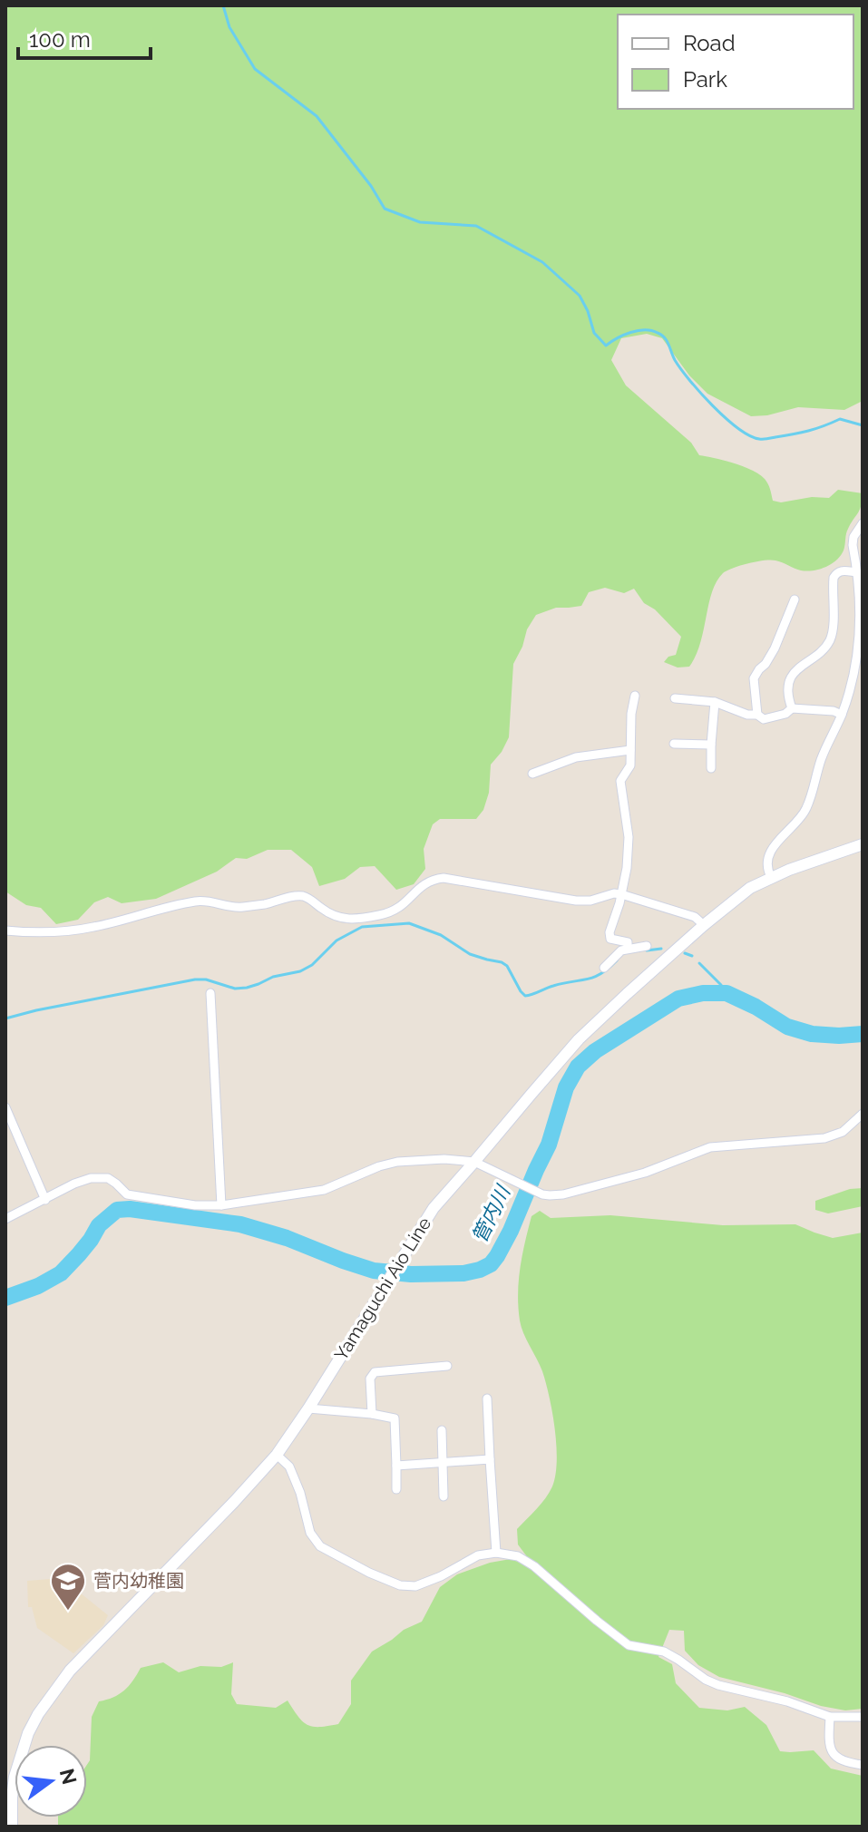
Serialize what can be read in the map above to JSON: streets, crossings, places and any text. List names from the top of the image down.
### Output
{
  "streets": {
    "main road": ["Yamaguchi Aio Line"]
  },
  "water": ["管内川"],
  "places": {
    "school or university": ["菅内幼稚園"]
  },
  "legend": ["Road", "Park"],
  "scale_bar": "100 m",
  "north": "right"
}
